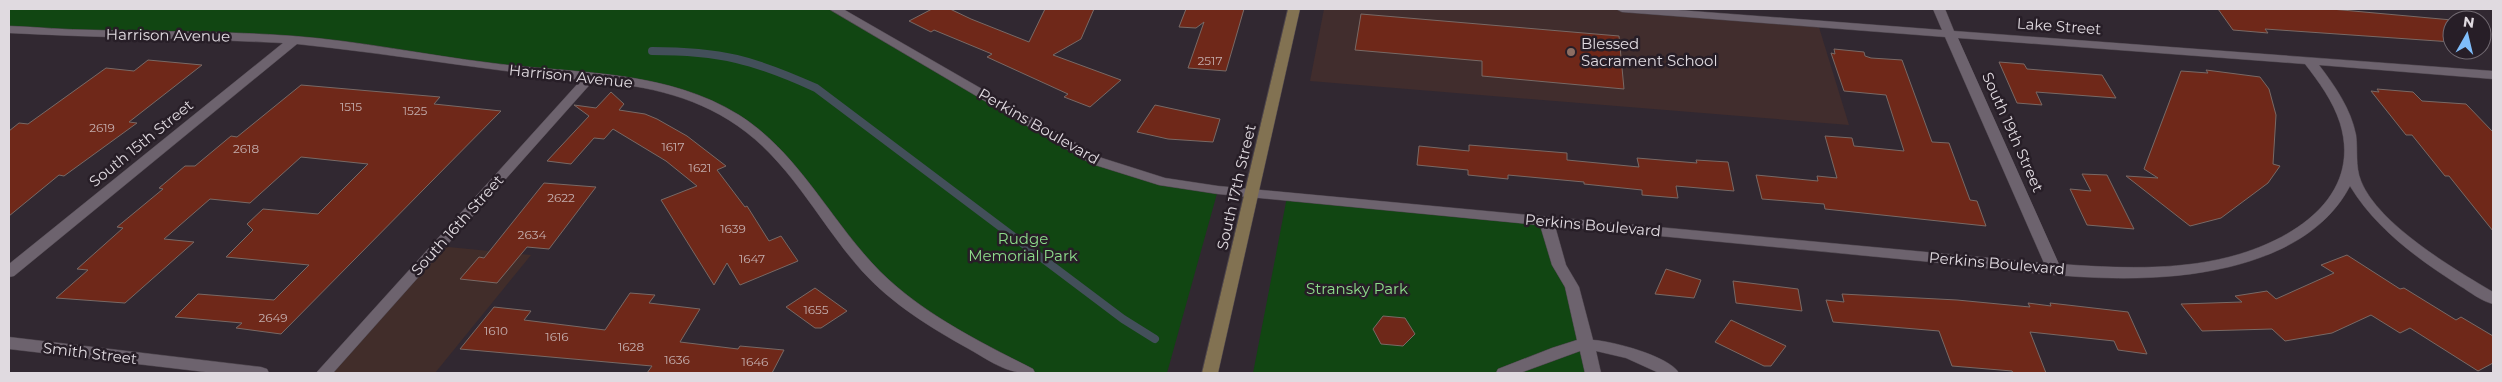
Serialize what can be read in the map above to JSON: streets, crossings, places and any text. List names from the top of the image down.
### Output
{
  "streets": {
    "main road": ["South 17th Street"],
    "street": [
      "Lake Street",
      "Harrison Avenue",
      "Perkins Boulevard",
      "South 19th Street",
      "South 15th Street",
      "South 16th Street",
      "Smith Street"
    ]
  },
  "crossings": [
    ["Lake Street", "South 19th Street"],
    ["Harrison Avenue", "South 15th Street"],
    ["Harrison Avenue", "South 16th Street"],
    ["Perkins Boulevard", "South 19th Street"],
    ["Perkins Boulevard", "South 17th Street"]
  ],
  "parks": ["Rudge Memorial Park", "Stransky Park"],
  "places": ["Blessed Sacrament School"],
  "house_numbers": [
    "2517",
    "1515",
    "1525",
    "2619",
    "1617",
    "2618",
    "1621",
    "2622",
    "1639",
    "2634",
    "1647",
    "1655",
    "2649",
    "1610",
    "1616",
    "1628",
    "1636",
    "1646"
  ],
  "north": "top"
}
